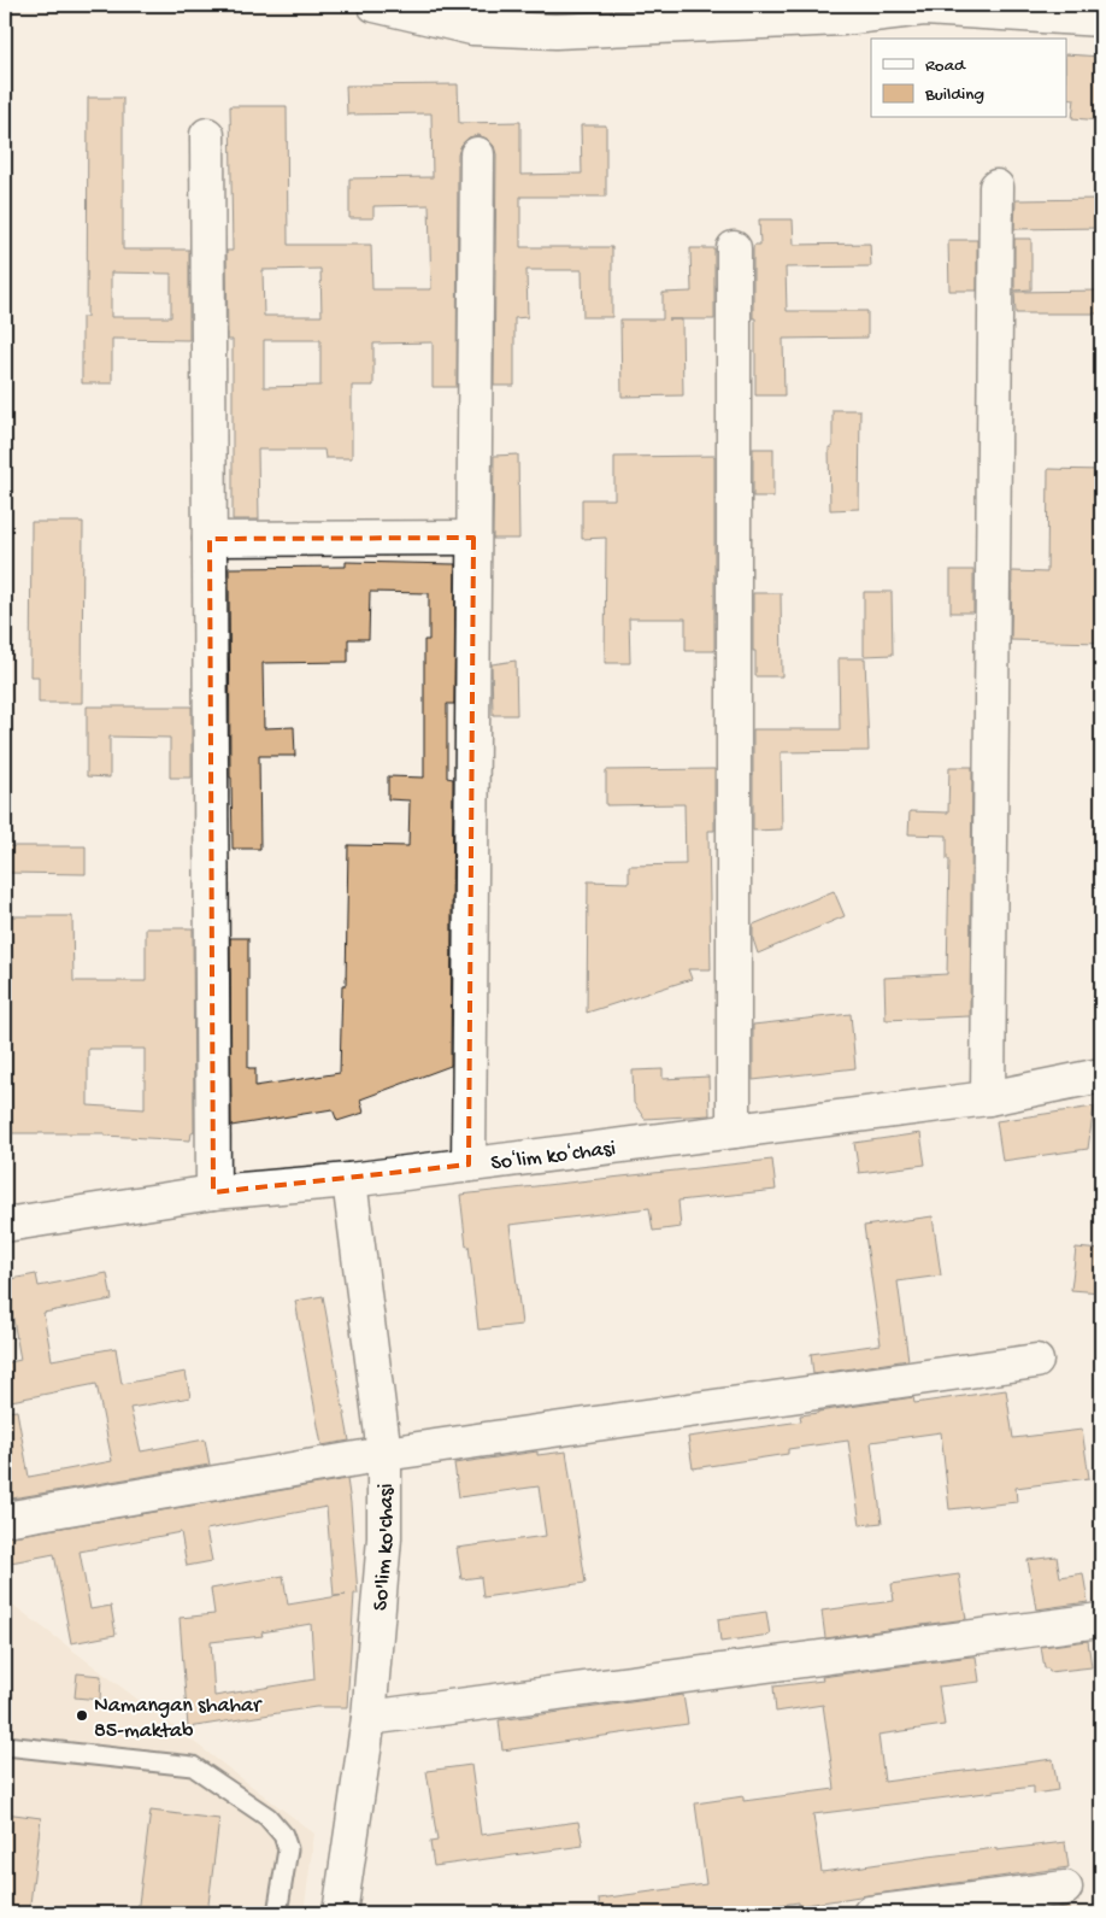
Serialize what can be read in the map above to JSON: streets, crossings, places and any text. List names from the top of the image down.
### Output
{
  "streets": {
    "street": ["Soʻlim koʻchasi", "So'lim ko'chasi"]
  },
  "crossings": [
    ["Soʻlim koʻchasi", "So'lim ko'chasi"]
  ],
  "places": ["Namangan shahar 85-maktab"],
  "legend": ["Road", "Building"]
}
